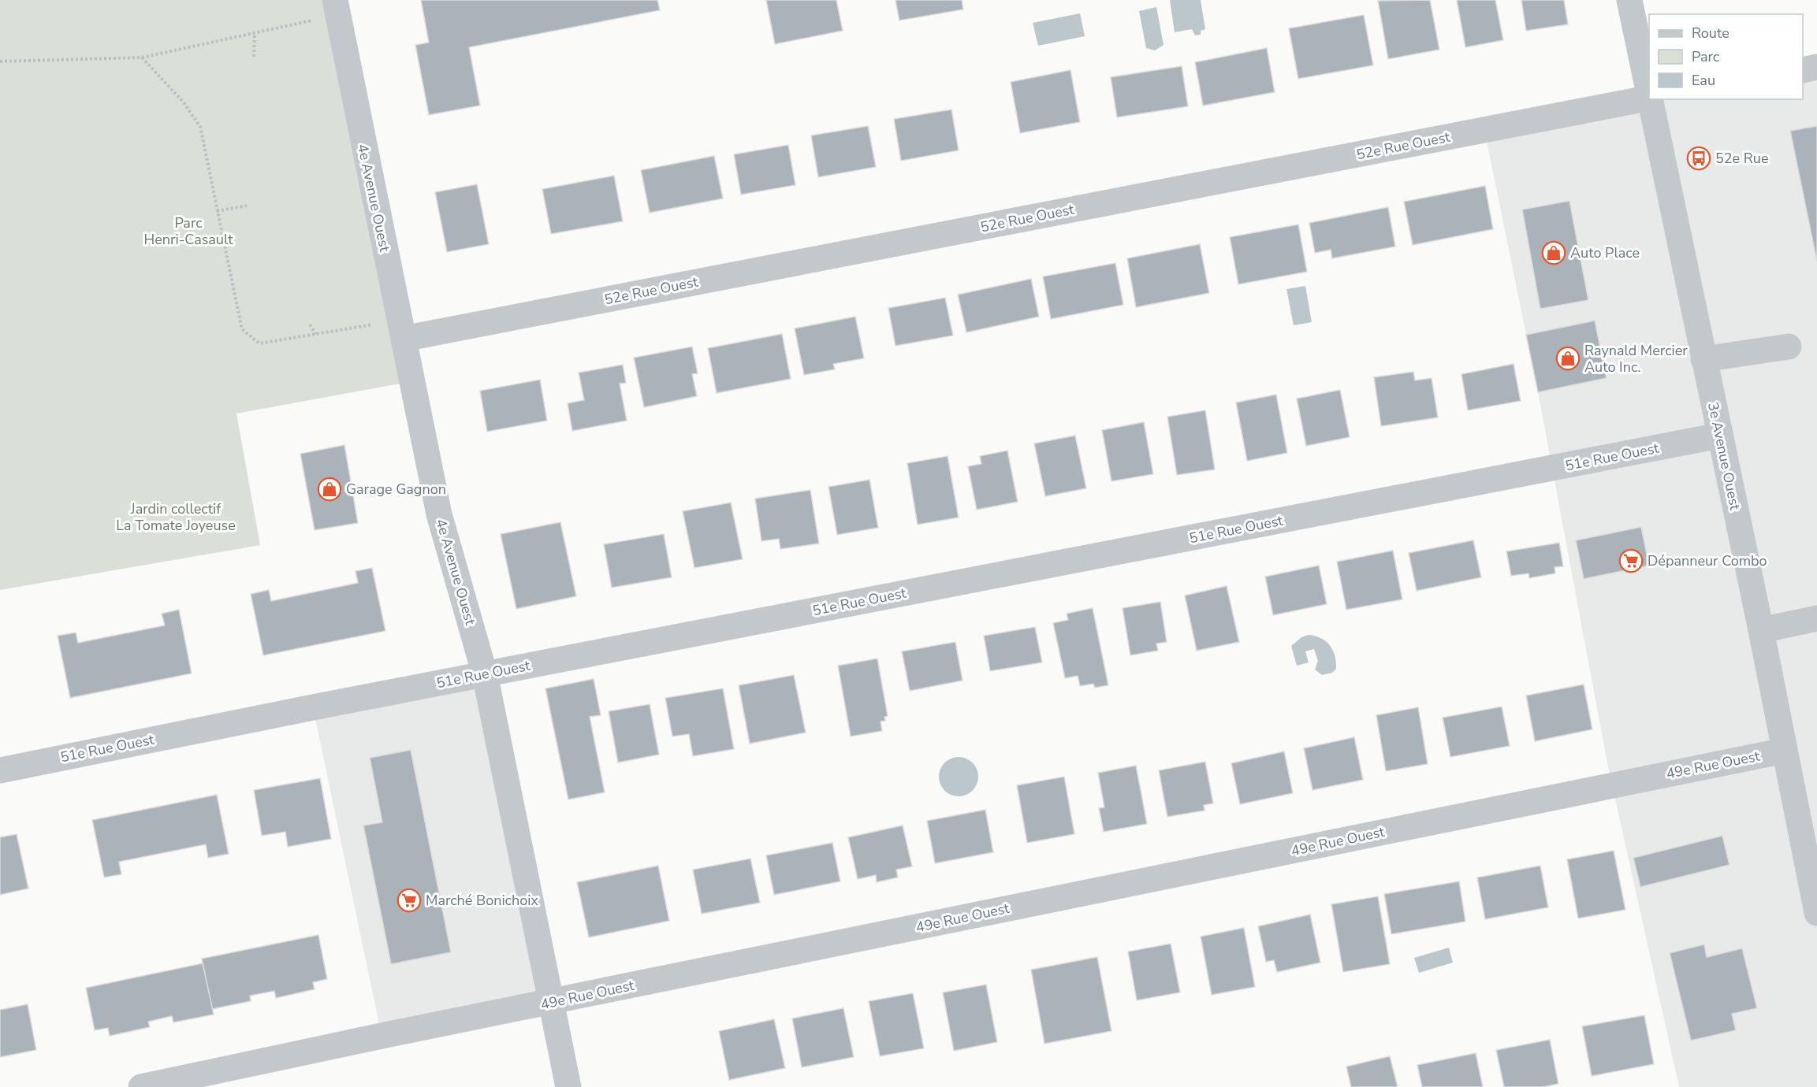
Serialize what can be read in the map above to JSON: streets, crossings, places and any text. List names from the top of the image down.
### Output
{
  "streets": {
    "street": [
      "52e Rue Ouest",
      "4e Avenue Ouest",
      "3e Avenue Ouest",
      "51e Rue Ouest",
      "49e Rue Ouest"
    ]
  },
  "crossings": [
    ["52e Rue Ouest", "4e Avenue Ouest"],
    ["4e Avenue Ouest", "51e Rue Ouest"],
    ["4e Avenue Ouest", "49e Rue Ouest"],
    ["3e Avenue Ouest", "51e Rue Ouest"],
    ["3e Avenue Ouest", "49e Rue Ouest"]
  ],
  "parks": ["Parc Henri-Casault", "Jardin collectif La Tomate Joyeuse"],
  "places": {
    "bus stop": ["52e Rue"],
    "shop": ["Auto Place", "Raynald Mercier Auto Inc.", "Garage Gagnon"],
    "supermarket": ["Dépanneur Combo", "Marché Bonichoix"]
  },
  "legend": ["Route", "Parc", "Eau"]
}
